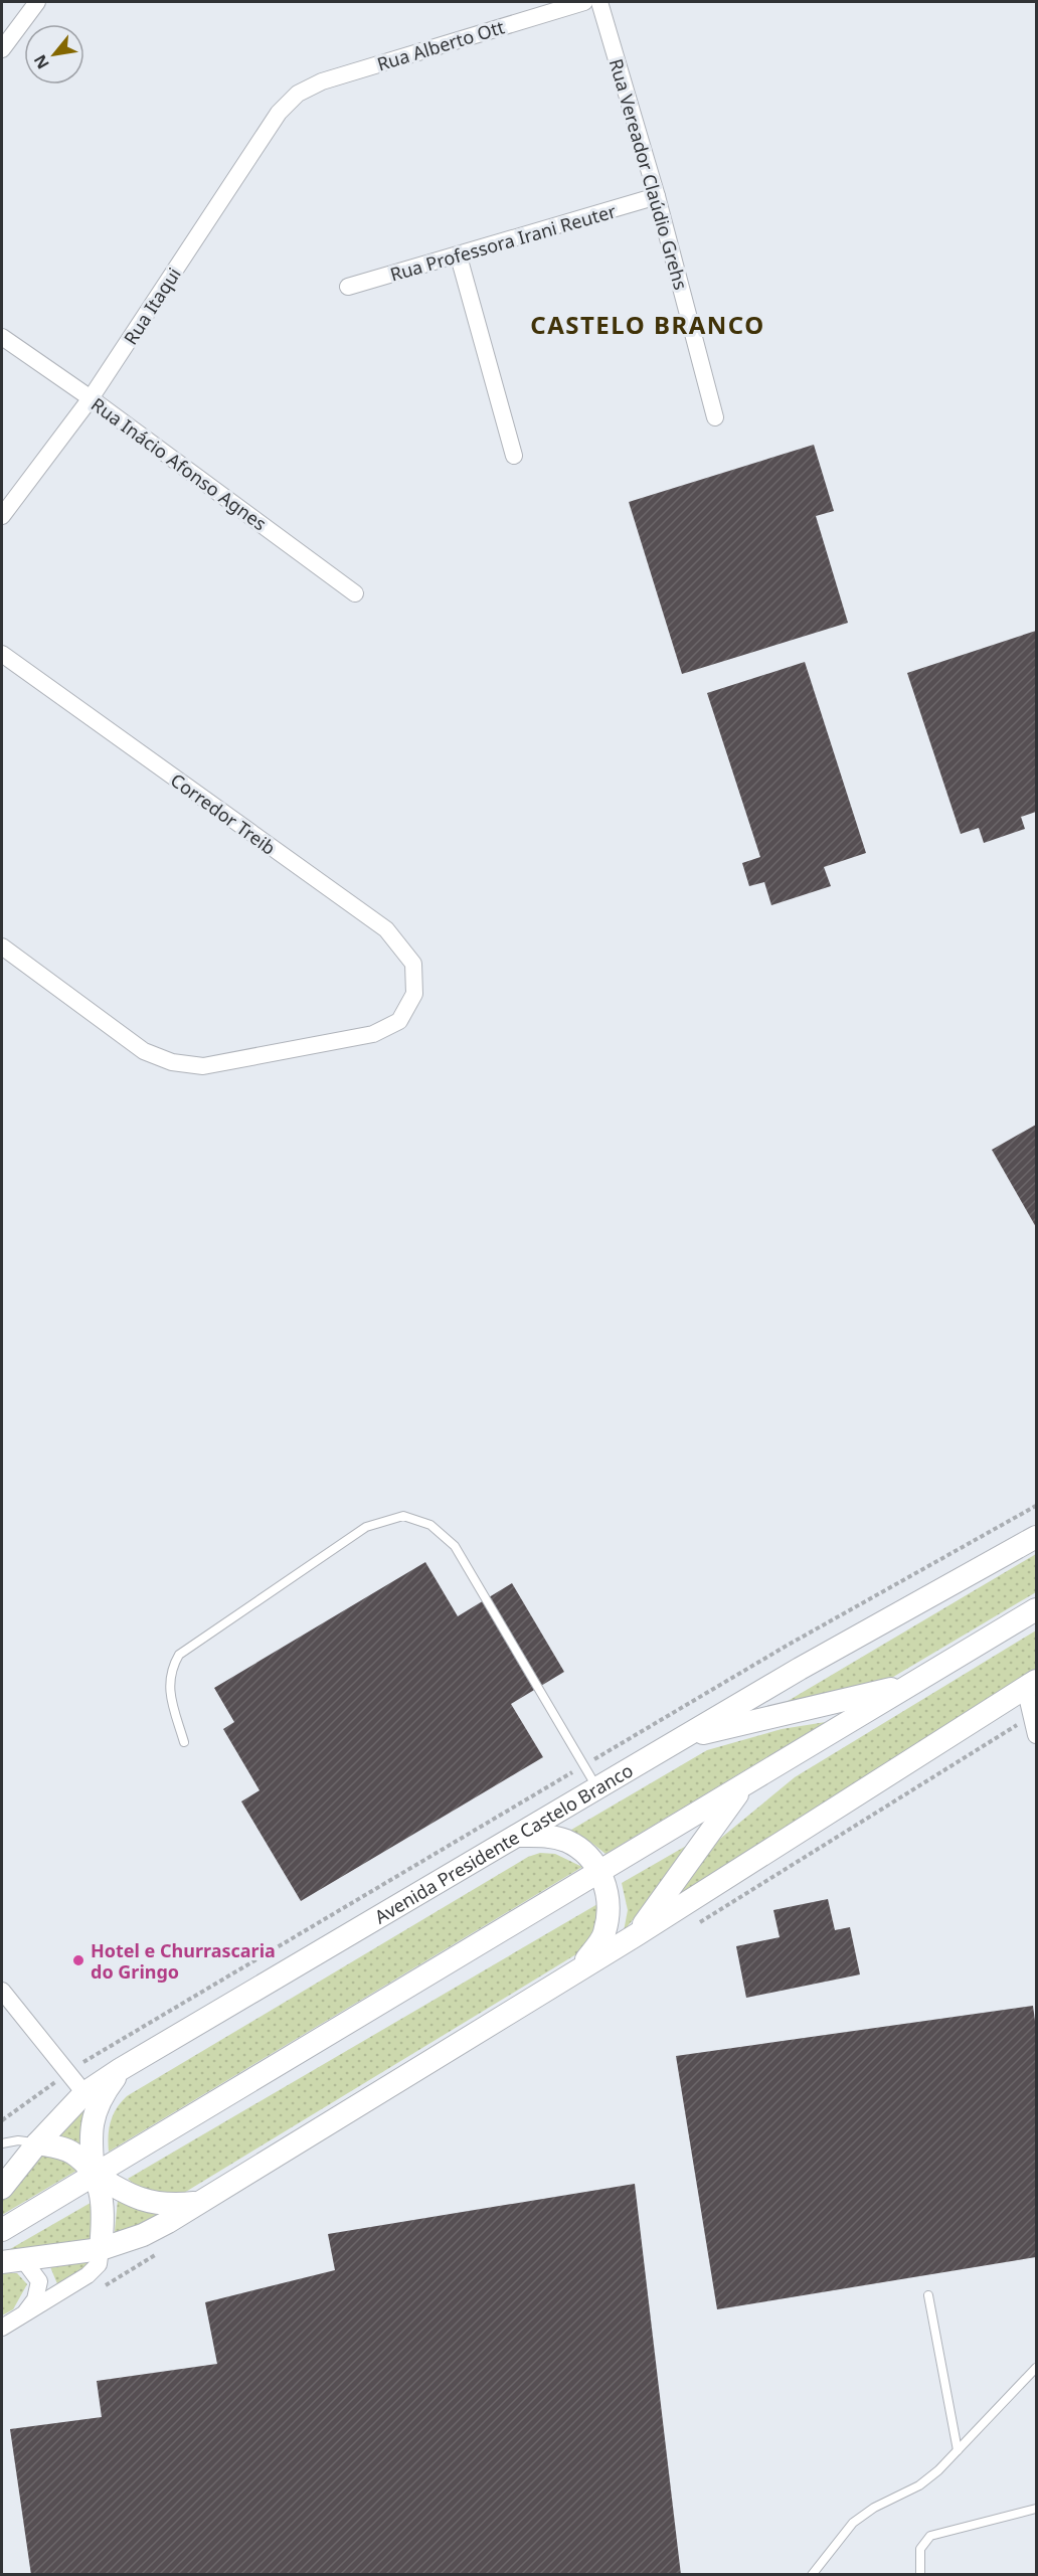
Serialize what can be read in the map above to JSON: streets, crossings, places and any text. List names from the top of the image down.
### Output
{
  "streets": {
    "main road": ["Avenida Presidente Castelo Branco"],
    "street": [
      "Rua Alberto Ott",
      "Rua Vereador Claúdio Grehs",
      "Rua Professora Irani Reuter",
      "Rua Itaqui",
      "Rua Inácio Afonso Agnes",
      "Corredor Treib"
    ]
  },
  "crossings": [
    ["Rua Alberto Ott", "Rua Itaqui"],
    ["Rua Vereador Claúdio Grehs", "Rua Professora Irani Reuter"],
    ["Rua Itaqui", "Rua Inácio Afonso Agnes"]
  ],
  "districts": ["CASTELO BRANCO"],
  "places": ["Hotel e Churrascaria do Gringo"],
  "north": "bottom left"
}
